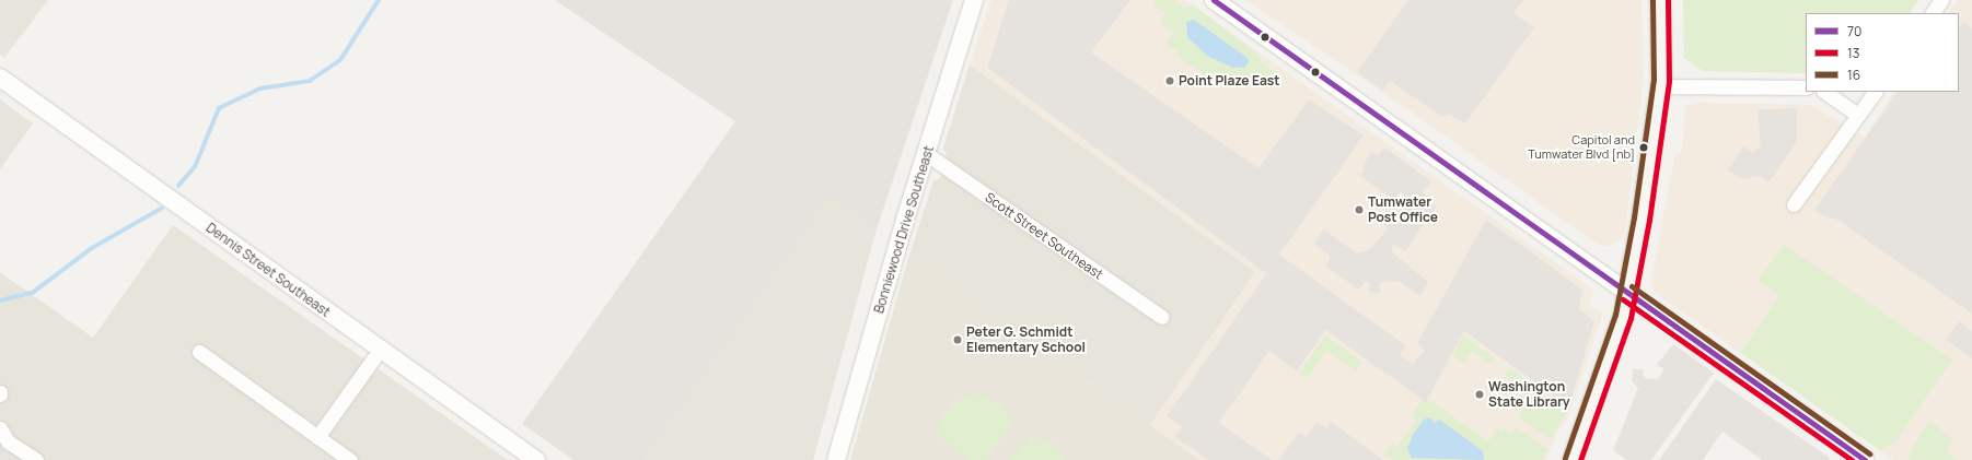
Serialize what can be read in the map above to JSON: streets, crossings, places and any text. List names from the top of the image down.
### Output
{
  "streets": {
    "street": ["Bonniewood Drive Southeast", "Scott Street Southeast", "Dennis Street Southeast"]
  },
  "crossings": [
    ["Bonniewood Drive Southeast", "Scott Street Southeast"]
  ],
  "places": [
    "Point Plaze East",
    "Capitol and Tumwater Blvd [nb]",
    "Tumwater Post Office",
    "Peter G. Schmidt Elementary School",
    "Washington State Library"
  ],
  "lines": ["transit line 70", "transit line 13", "transit line 16"],
  "legend": ["70", "13", "16"]
}
